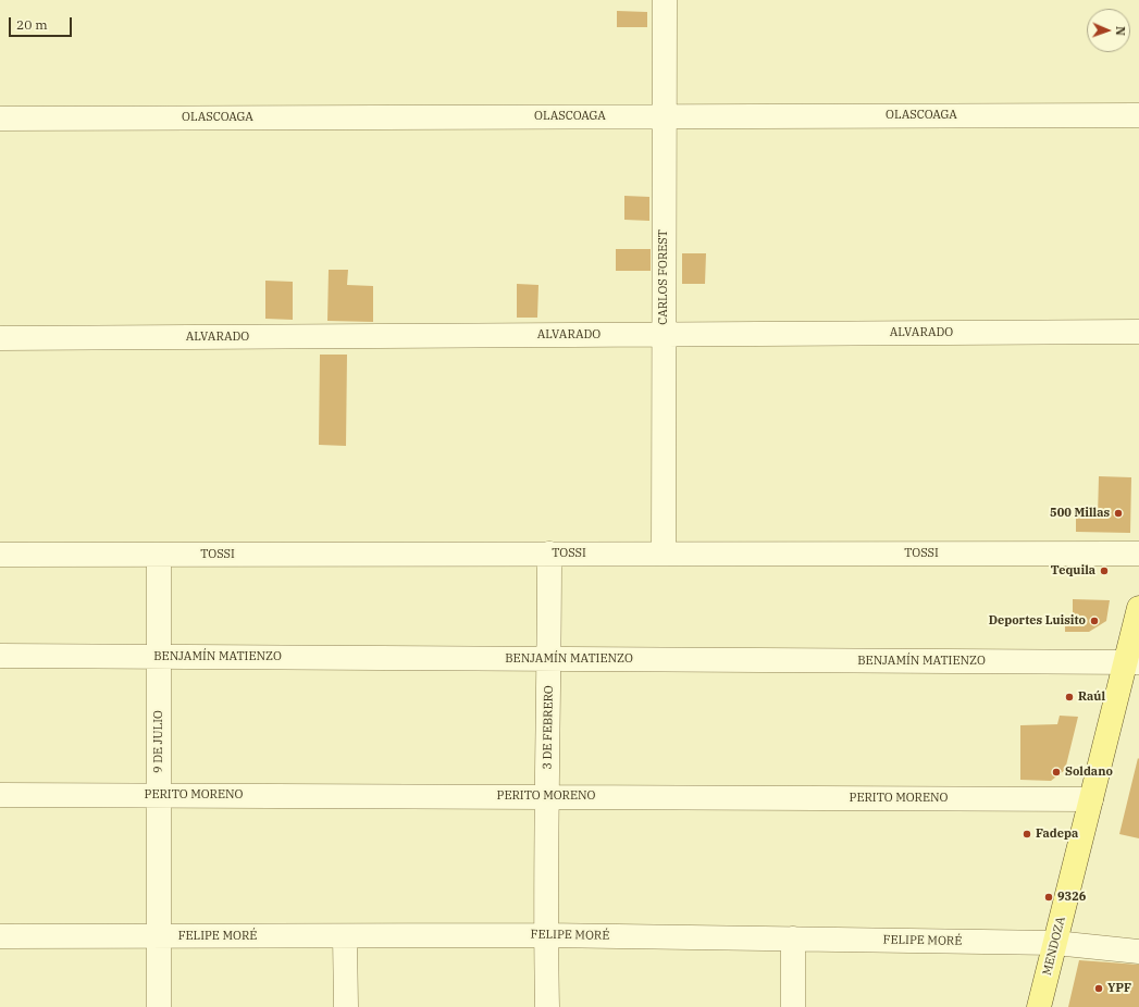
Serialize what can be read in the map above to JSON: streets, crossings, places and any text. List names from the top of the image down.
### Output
{
  "streets": {
    "main road": ["MENDOZA"],
    "street": [
      "OLASCOAGA",
      "CARLOS FOREST",
      "ALVARADO",
      "TOSSI",
      "BENJAMÍN MATIENZO",
      "3 DE FEBRERO",
      "9 DE JULIO",
      "PERITO MORENO",
      "FELIPE MORÉ"
    ]
  },
  "crossings": [
    ["OLASCOAGA", "CARLOS FOREST"],
    ["CARLOS FOREST", "ALVARADO"],
    ["CARLOS FOREST", "TOSSI"],
    ["TOSSI", "3 DE FEBRERO"],
    ["TOSSI", "9 DE JULIO"],
    ["BENJAMÍN MATIENZO", "3 DE FEBRERO"],
    ["BENJAMÍN MATIENZO", "9 DE JULIO"],
    ["BENJAMÍN MATIENZO", "MENDOZA"],
    ["3 DE FEBRERO", "PERITO MORENO"],
    ["3 DE FEBRERO", "FELIPE MORÉ"],
    ["9 DE JULIO", "PERITO MORENO"],
    ["9 DE JULIO", "FELIPE MORÉ"],
    ["PERITO MORENO", "MENDOZA"],
    ["FELIPE MORÉ", "MENDOZA"]
  ],
  "places": [
    "500 Millas",
    "Tequila",
    "Deportes Luisito",
    "Raúl",
    "Soldano",
    "Fadepa",
    "9326",
    "YPF"
  ],
  "scale_bar": "20 m",
  "north": "right"
}
